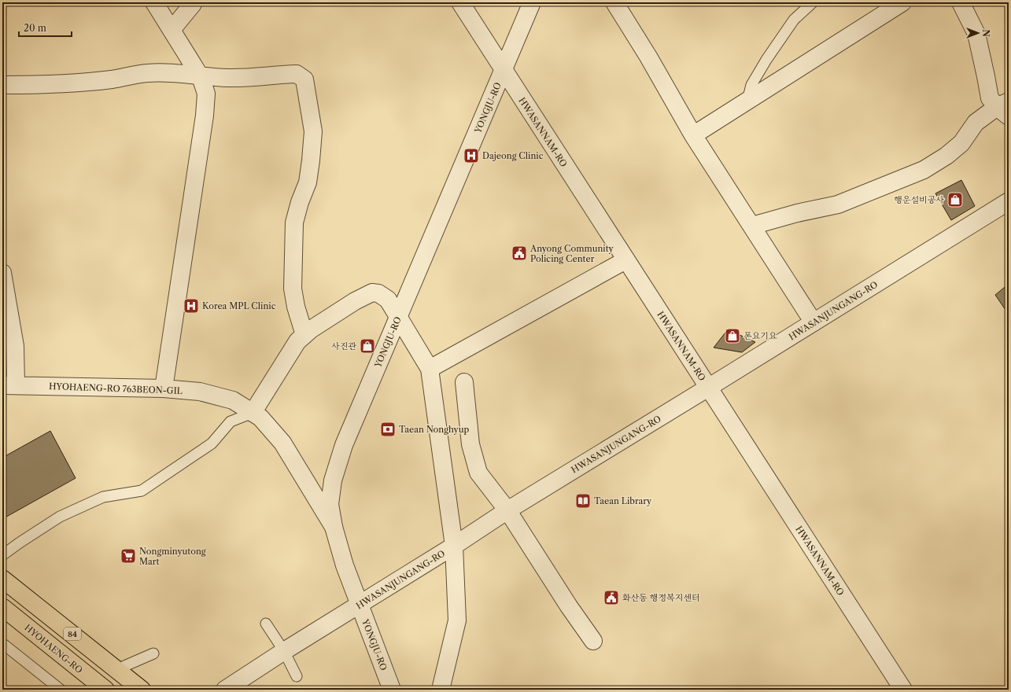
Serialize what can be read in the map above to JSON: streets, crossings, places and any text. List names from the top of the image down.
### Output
{
  "streets": {
    "main road": ["84", "HYOHAENG-RO"],
    "street": [
      "YONGJU-RO",
      "HWASANNAM-RO",
      "HWASANJUNGANG-RO",
      "HYOHAENG-RO 763BEON-GIL"
    ]
  },
  "crossings": [
    ["YONGJU-RO", "HWASANNAM-RO"],
    ["YONGJU-RO", "HWASANJUNGANG-RO"],
    ["YONGJU-RO", "HYOHAENG-RO 763BEON-GIL"],
    ["HWASANNAM-RO", "HWASANJUNGANG-RO"]
  ],
  "places": {
    "hospital": ["Dajeong Clinic", "Korea MPL Clinic"],
    "shop": ["행운설비공사", "폰요기요", "사진관"],
    "public building": ["Anyong Community Policing Center", "화산동 행정복지센터"],
    "bank": ["Taean Nonghyup"],
    "library": ["Taean Library"],
    "supermarket": ["Nongminyutong Mart"]
  },
  "scale_bar": "20 m",
  "north": "right"
}
